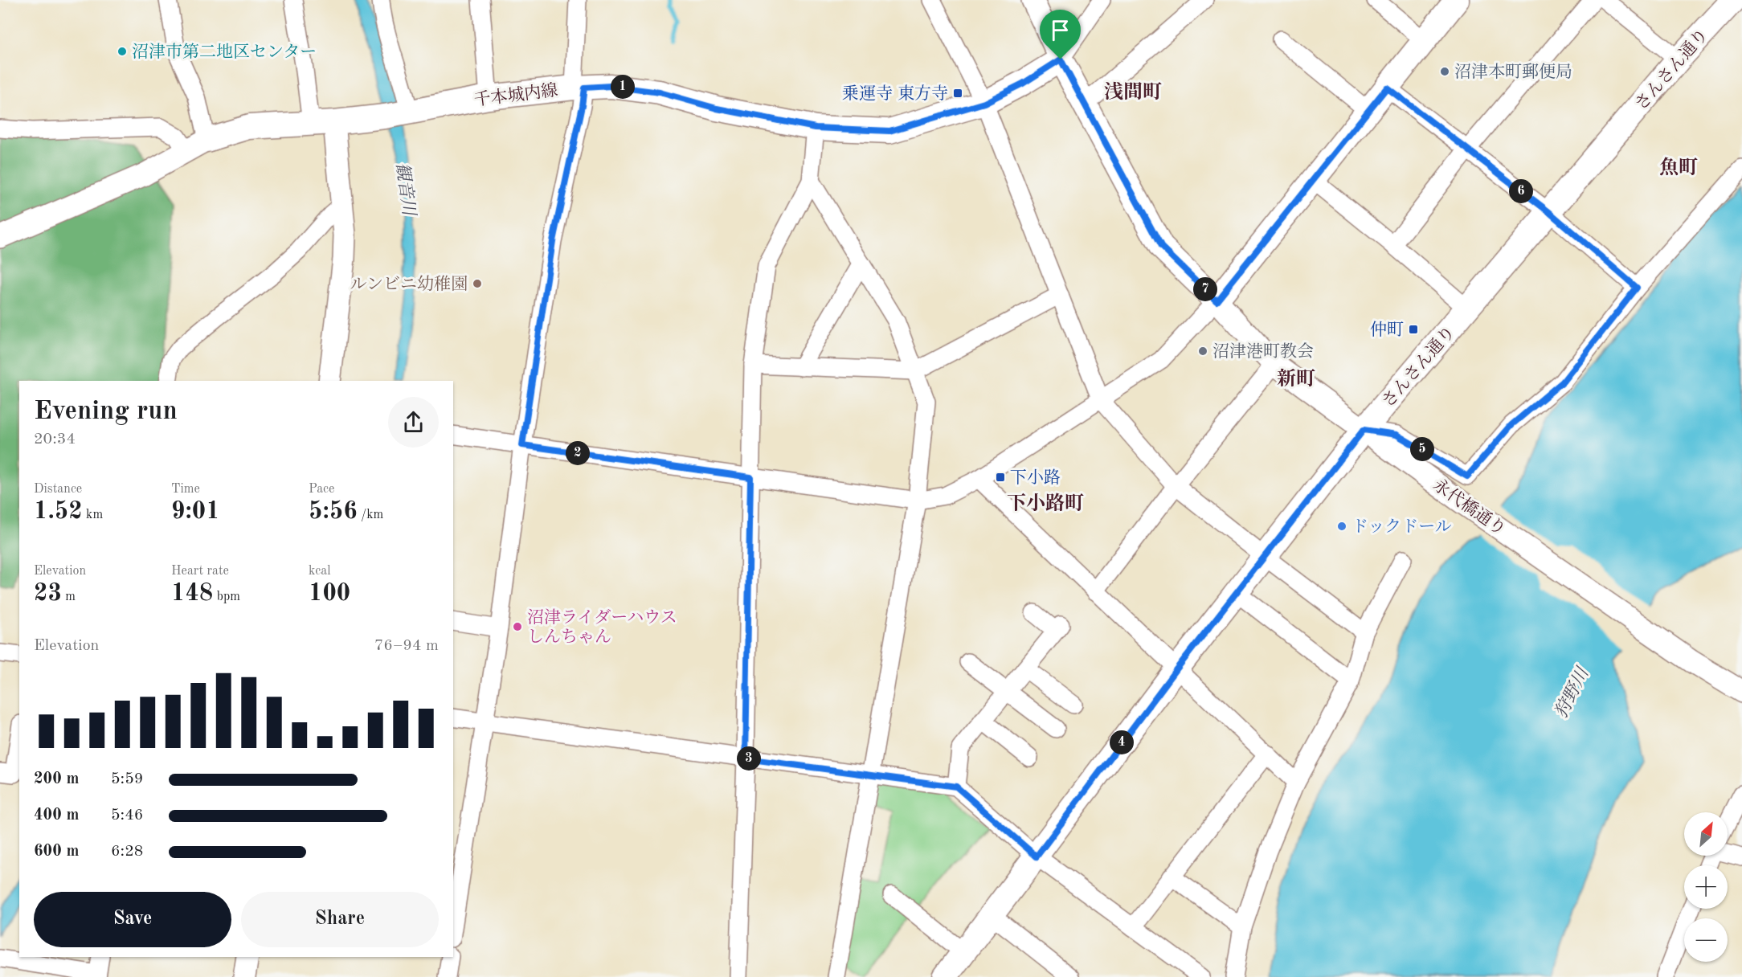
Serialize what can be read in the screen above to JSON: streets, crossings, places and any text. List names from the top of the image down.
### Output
{
  "streets": {
    "main road": ["さんさん通り", "千本城内線"],
    "street": ["永代橋通り"]
  },
  "crossings": [
    ["さんさん通り", "永代橋通り"]
  ],
  "districts": [
    "浅間町",
    "魚町",
    "新町",
    "下小路町"
  ],
  "water": ["観音川", "狩野川"],
  "places": {
    "other": [
      "沼津市第二地区センター",
      "沼津本町郵便局",
      "ルンビニ幼稚園",
      "沼津港町教会",
      "ドックドール",
      "沼津ライダーハウス しんちゃん"
    ],
    "transit": ["乗運寺 東方寺", "仲町", "下小路"]
  },
  "north": "top right",
  "page": {
    "pins": [
      "1",
      "6",
      "7",
      "5",
      "2",
      "4",
      "3"
    ],
    "heading": ["Evening run", "20:34"],
    "stats": [
      ["Distance", "1.52 km"],
      ["Time", "9:01"],
      ["Pace", "5:56 /km"],
      ["Elevation", "23 m"],
      ["Heart rate", "148 bpm"],
      ["kcal", "100"]
    ],
    "chart": ["Elevation", "76–94 m"],
    "list": [
      {
        "name": "200 m",
        "note": "5:59"
      },
      {
        "name": "400 m",
        "note": "5:46"
      },
      {
        "name": "600 m",
        "note": "6:28"
      }
    ],
    "map_buttons": ["+", "−"],
    "buttons": ["Save", "Share"]
  }
}
